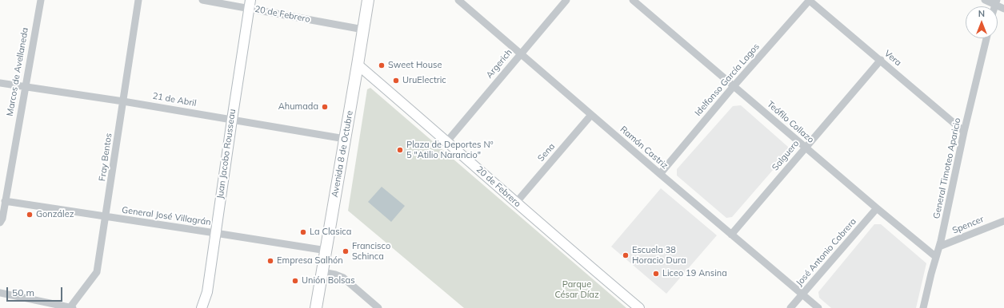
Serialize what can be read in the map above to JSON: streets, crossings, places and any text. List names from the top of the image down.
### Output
{
  "streets": {
    "main road": ["20 de Febrero", "Juan Jacobo Rousseau", "Avenida 8 de Octubre"],
    "street": [
      "Vera",
      "Argerich",
      "Marcos de Avellaneda",
      "Idelfonso García Lagos",
      "21 de Abril",
      "Teófilo Collazo",
      "Ramón Castriz",
      "Sena",
      "Salguero",
      "Fray Bentos",
      "General Timoteo Aparicio",
      "General José Villagrán",
      "Spencer",
      "José Antonio Cabrera"
    ]
  },
  "crossings": [
    ["20 de Febrero", "Argerich"],
    ["20 de Febrero", "Sena"],
    ["20 de Febrero", "Juan Jacobo Rousseau"],
    ["20 de Febrero", "Avenida 8 de Octubre"],
    ["Vera", "Idelfonso García Lagos"],
    ["Vera", "Salguero"],
    ["Vera", "General Timoteo Aparicio"],
    ["Argerich", "Ramón Castriz"],
    ["Marcos de Avellaneda", "21 de Abril"],
    ["Marcos de Avellaneda", "General José Villagrán"],
    ["Idelfonso García Lagos", "Teófilo Collazo"],
    ["Idelfonso García Lagos", "Ramón Castriz"],
    ["21 de Abril", "Juan Jacobo Rousseau"],
    ["21 de Abril", "Avenida 8 de Octubre"],
    ["21 de Abril", "Fray Bentos"],
    ["Teófilo Collazo", "Salguero"],
    ["Teófilo Collazo", "General Timoteo Aparicio"],
    ["Teófilo Collazo", "José Antonio Cabrera"],
    ["Ramón Castriz", "Sena"],
    ["Ramón Castriz", "Salguero"],
    ["Ramón Castriz", "José Antonio Cabrera"],
    ["Juan Jacobo Rousseau", "General José Villagrán"],
    ["Avenida 8 de Octubre", "General José Villagrán"],
    ["Fray Bentos", "General José Villagrán"],
    ["General Timoteo Aparicio", "Spencer"]
  ],
  "parks": ["Parque César Díaz"],
  "places": [
    "Sweet House",
    "UruElectric",
    "Ahumada",
    "Plaza de Deportes Nº 5 \"Atilio Narancio\"",
    "González",
    "La Clasica",
    "Francisco Schinca",
    "Escuela 38 Horacio Dura",
    "Empresa Salhón",
    "Liceo 19 Ansina",
    "Unión Bolsas"
  ],
  "scale_bar": "50 m",
  "north": "top"
}
